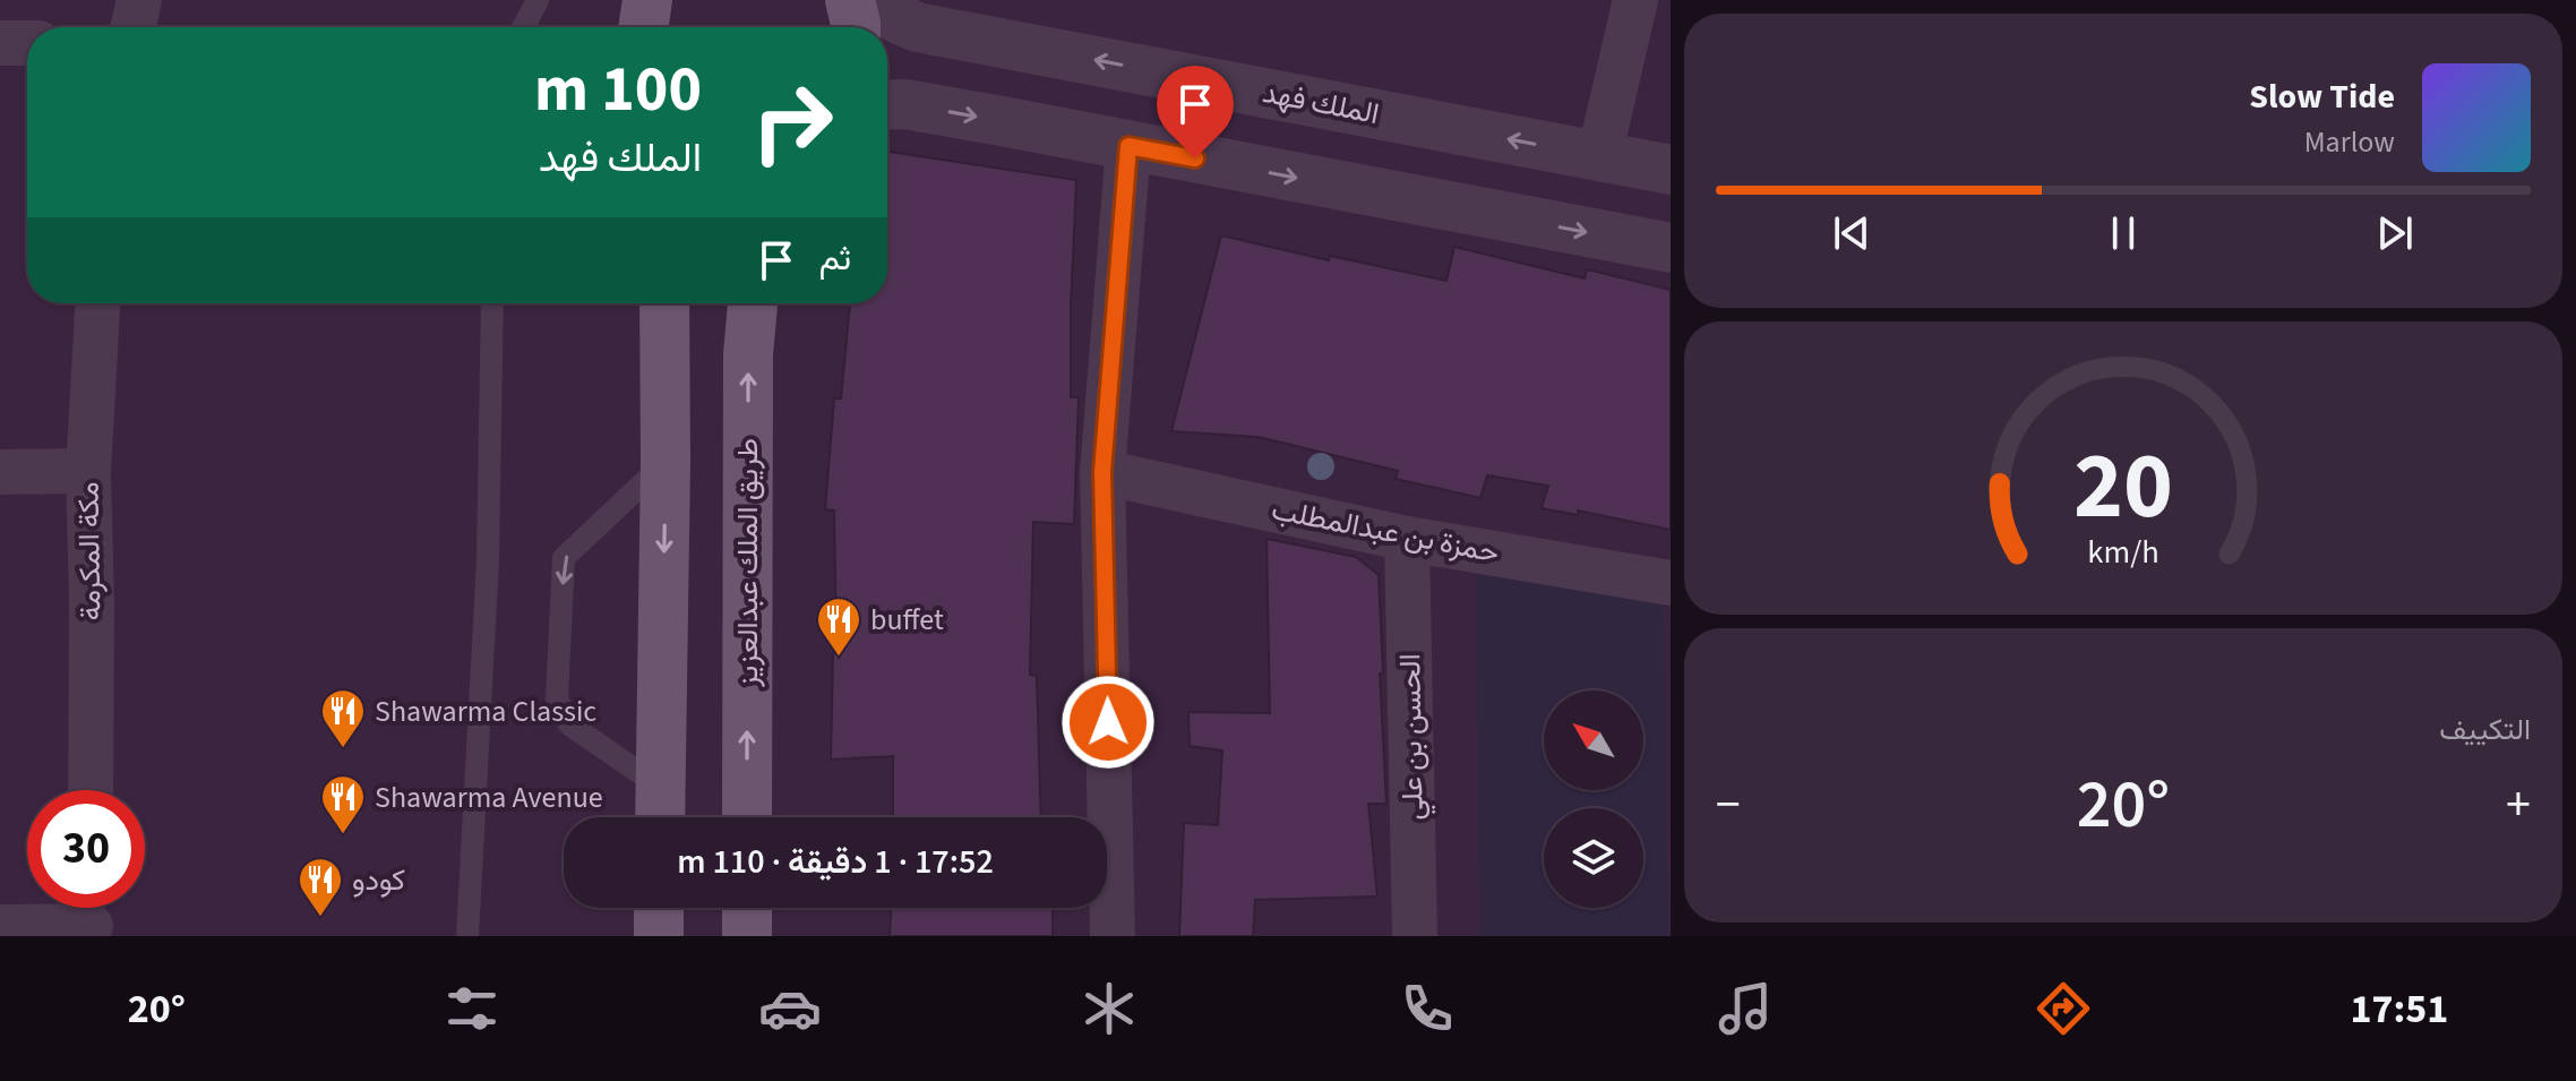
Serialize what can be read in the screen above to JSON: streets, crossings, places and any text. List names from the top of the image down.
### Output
{
  "streets": {
    "main road": ["طريق الملك عبدالعزيز"],
    "street": [
      "الملك فهد",
      "حمزة بن عبدالمطلب",
      "مكة المكرمة",
      "الحسن بن علي"
    ]
  },
  "crossings": [
    ["حمزة بن عبدالمطلب", "الحسن بن علي"]
  ],
  "places": {
    "restaurant": [
      "buffet",
      "Shawarma Classic",
      "Shawarma Avenue",
      "كودو"
    ]
  },
  "north": "top left",
  "page": {
    "turn": ["100 m", "الملك فهد"],
    "song": ["Slow Tide", "Marlow"],
    "then": "ثم",
    "tile": "التكييف",
    "heat": ["−", "20°", "+"],
    "limit": "30",
    "trip": "17:52 · 1 دقيقة · 110 m",
    "tabs": ["17:51", "20°"],
    "gauge": ["20", "km/h"]
  }
}
